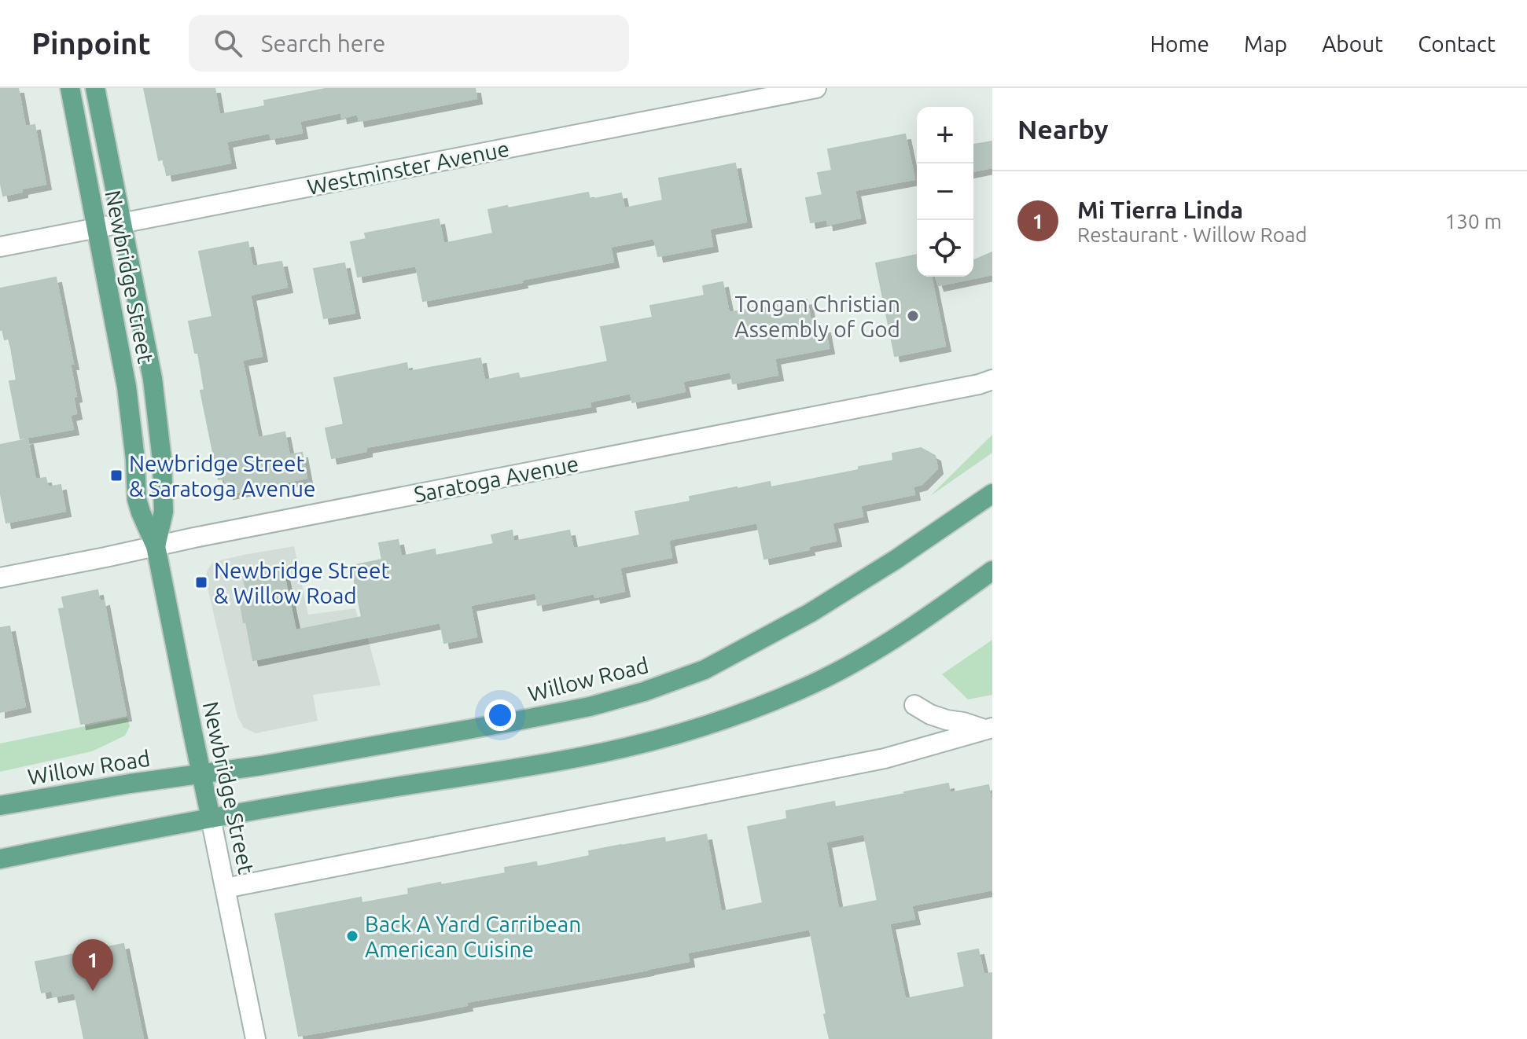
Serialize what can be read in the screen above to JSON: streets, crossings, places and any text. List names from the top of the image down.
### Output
{
  "streets": {
    "main road": ["Newbridge Street", "Willow Road"],
    "street": ["Westminster Avenue", "Saratoga Avenue"]
  },
  "crossings": [
    ["Westminster Avenue", "Newbridge Street"],
    ["Newbridge Street", "Saratoga Avenue"],
    ["Newbridge Street", "Willow Road"]
  ],
  "places": {
    "other": ["Tongan Christian Assembly of God", "Back A Yard Carribean American Cuisine"],
    "transit": ["Newbridge Street & Saratoga Avenue", "Newbridge Street & Willow Road"]
  },
  "page": {
    "header": "Pinpoint",
    "search": "Search here",
    "nav": [
      "Home",
      "Map",
      "About",
      "Contact"
    ],
    "heading": "Nearby",
    "map_buttons": ["+", "−"],
    "list": [
      {
        "mark": "1",
        "name": "Mi Tierra Linda",
        "note": "Restaurant · Willow Road",
        "value": "130 m"
      }
    ],
    "pins": "1"
  }
}
